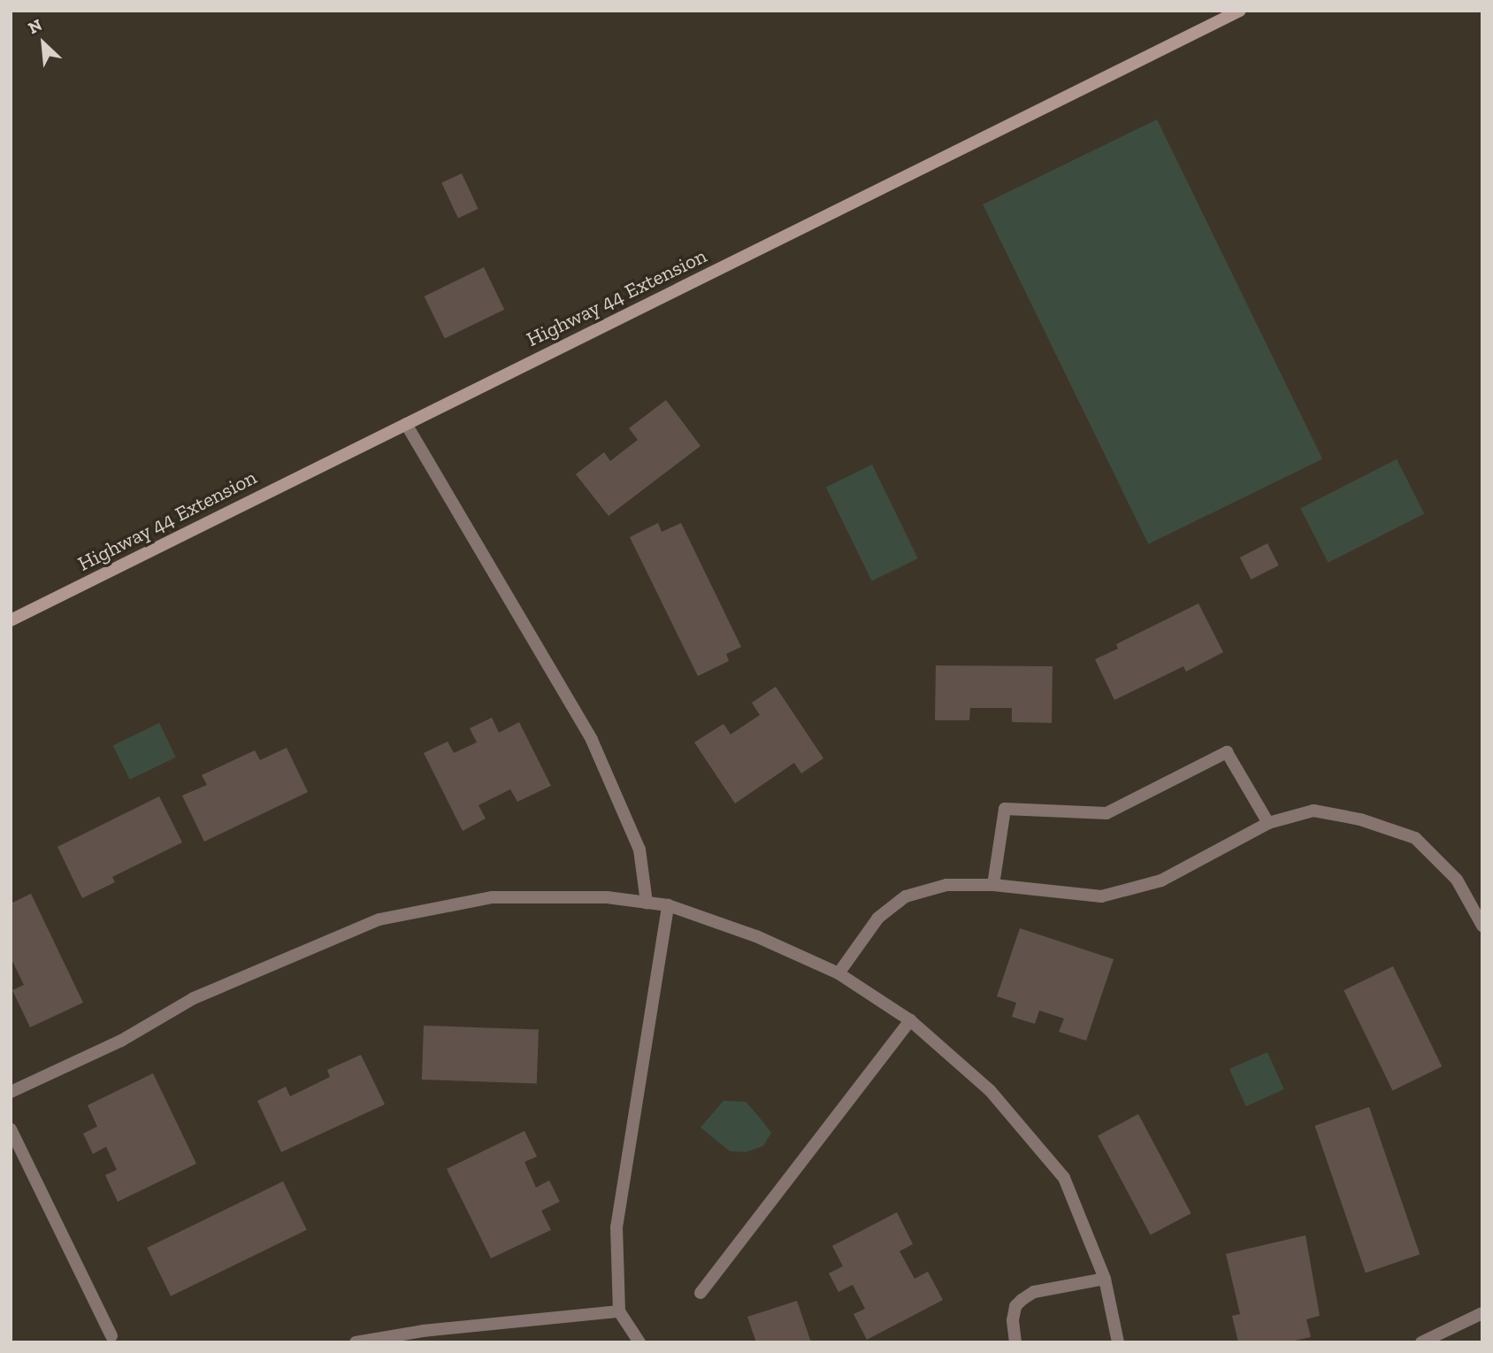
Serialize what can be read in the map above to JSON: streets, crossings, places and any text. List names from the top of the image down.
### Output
{
  "streets": {
    "main road": ["Highway 44 Extension"]
  },
  "north": "top left"
}
